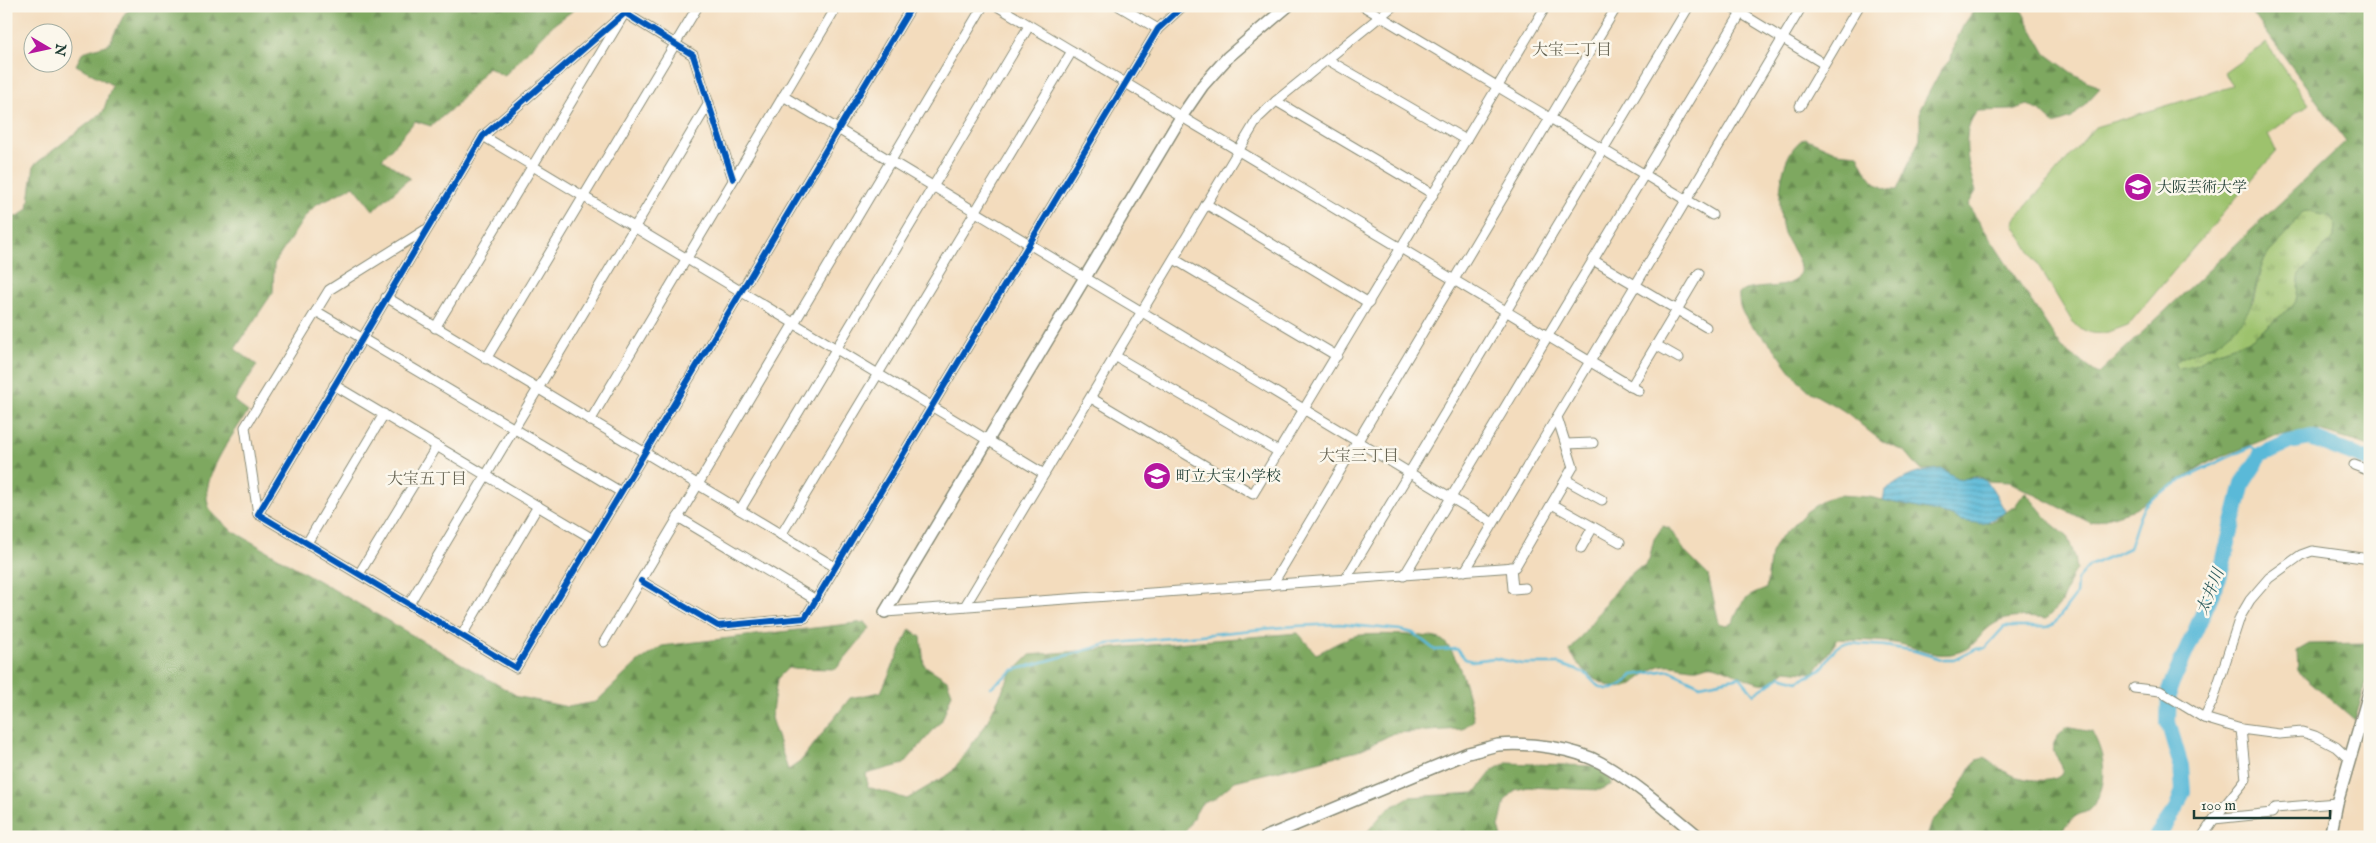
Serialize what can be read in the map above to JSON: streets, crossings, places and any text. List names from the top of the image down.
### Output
{
  "districts": ["大宝二丁目", "大宝三丁目", "大宝五丁目"],
  "water": ["太井川"],
  "places": {
    "school or university": ["大阪芸術大学", "町立大宝小学校"]
  },
  "scale_bar": "100 m",
  "north": "right"
}
